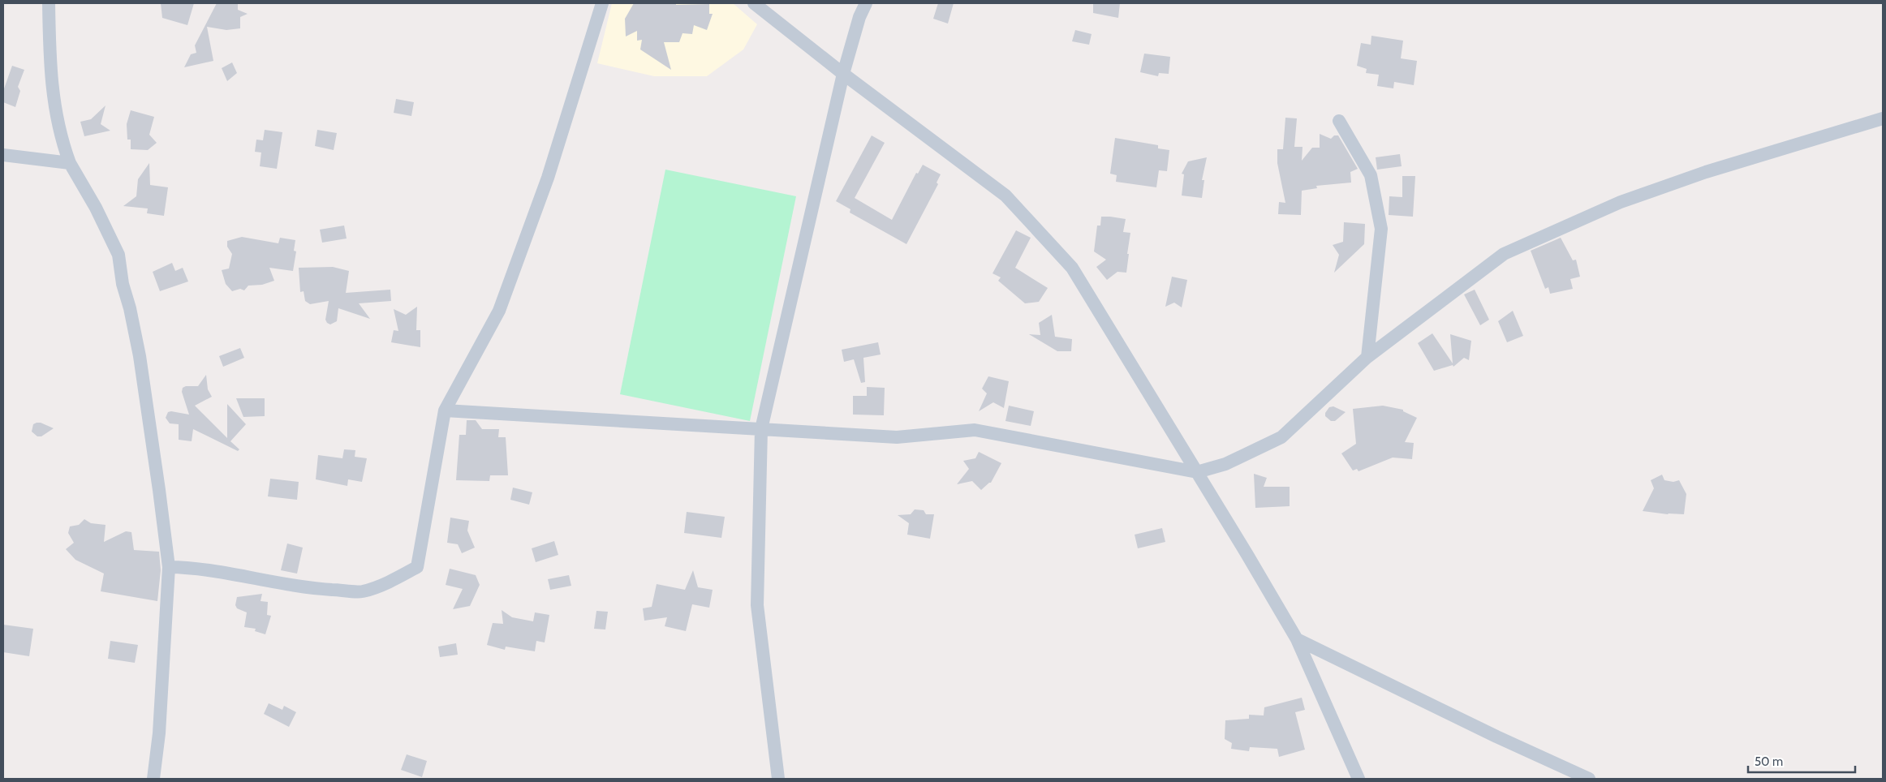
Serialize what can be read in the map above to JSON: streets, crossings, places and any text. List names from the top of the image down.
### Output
{
  "scale_bar": "50 m"
}
